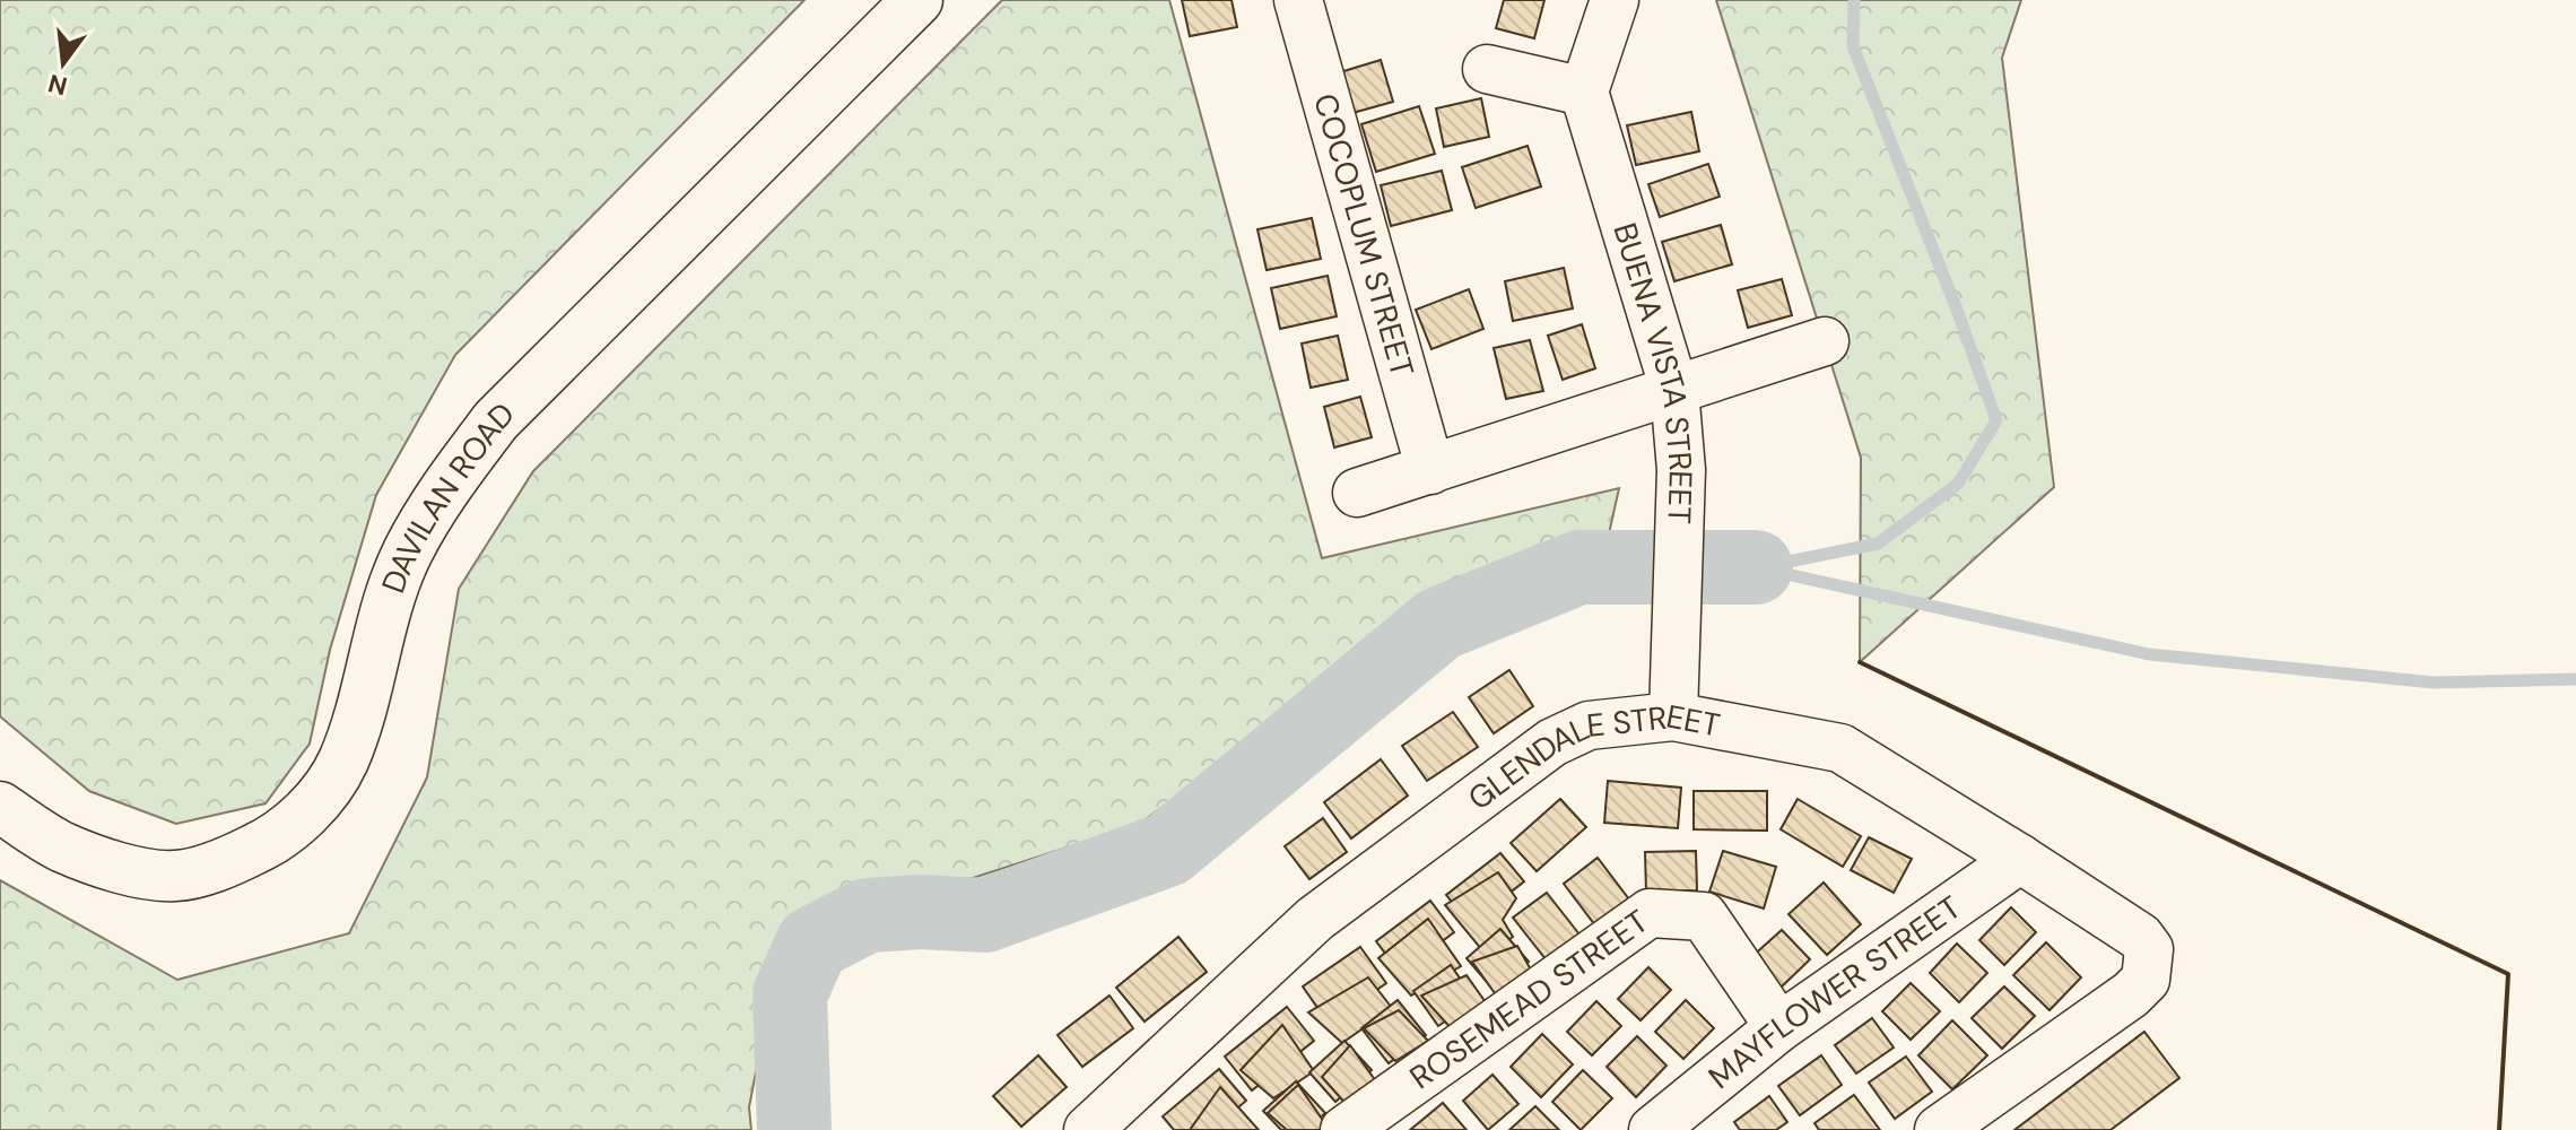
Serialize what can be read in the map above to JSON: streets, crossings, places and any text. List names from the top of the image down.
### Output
{
  "streets": {
    "main road": ["DAVILAN ROAD"],
    "street": [
      "COCOPLUM STREET",
      "BUENA VISTA STREET",
      "GLENDALE STREET",
      "MAYFLOWER STREET",
      "ROSEMEAD STREET"
    ]
  },
  "crossings": [
    ["BUENA VISTA STREET", "GLENDALE STREET"],
    ["GLENDALE STREET", "MAYFLOWER STREET"],
    ["MAYFLOWER STREET", "ROSEMEAD STREET"]
  ],
  "north": "bottom"
}
